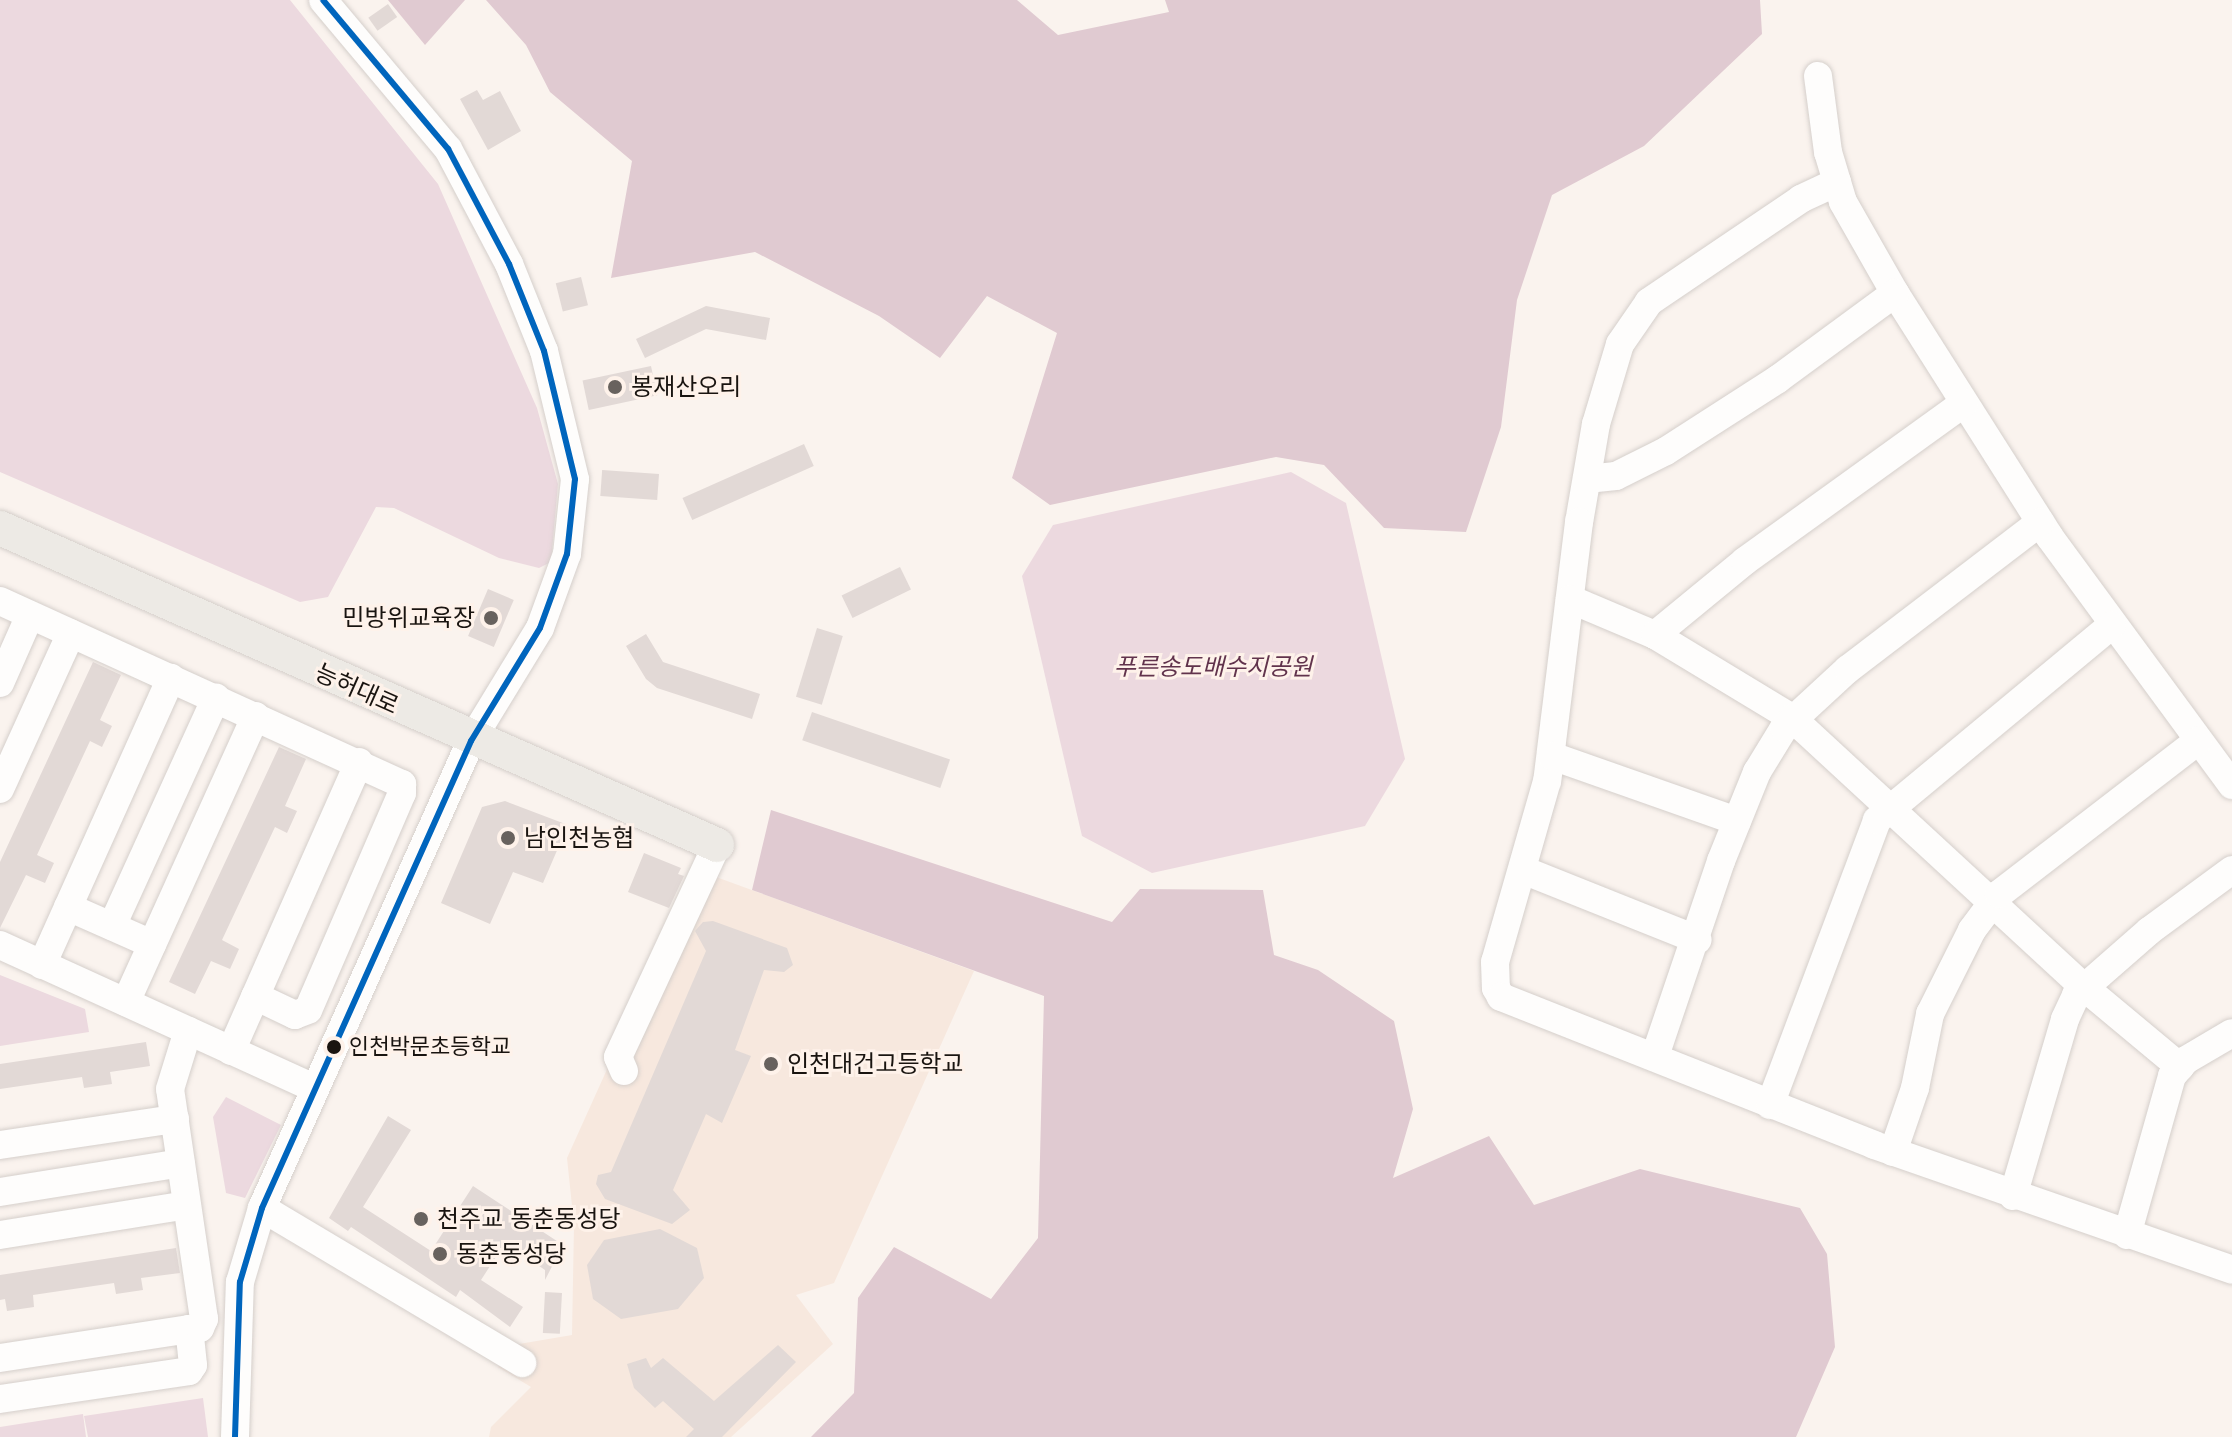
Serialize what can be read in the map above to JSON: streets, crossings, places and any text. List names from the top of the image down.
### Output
{
  "streets": {
    "main road": ["능허대로"]
  },
  "parks": ["푸른송도배수지공원"],
  "places": [
    "봉재산오리",
    "민방위교육장",
    "남인천농협",
    "인천박문초등학교",
    "인천대건고등학교",
    "천주교 동춘동성당",
    "동춘동성당"
  ]
}
